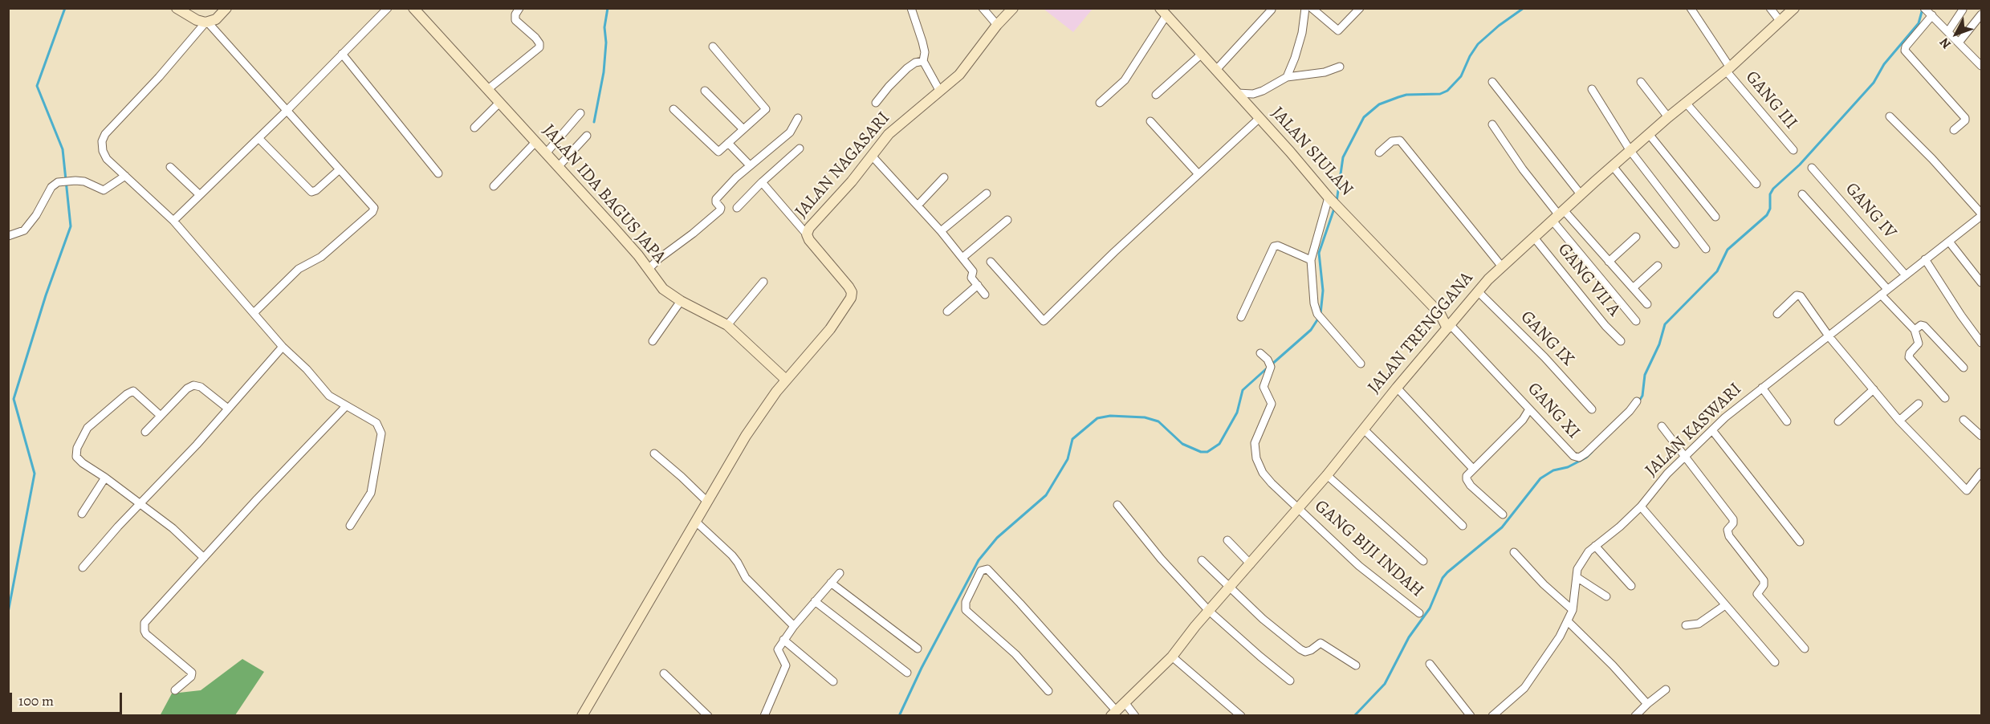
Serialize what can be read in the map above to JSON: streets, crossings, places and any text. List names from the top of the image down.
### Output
{
  "streets": {
    "street": [
      "GANG III",
      "JALAN SIULAN",
      "JALAN NAGASARI",
      "JALAN IDA BAGUS JAPA",
      "GANG IV",
      "GANG VII A",
      "JALAN TRENGGANA",
      "GANG IX",
      "GANG XI",
      "JALAN KASWARI",
      "GANG BIJI INDAH"
    ]
  },
  "crossings": [
    ["GANG III", "JALAN TRENGGANA"],
    ["JALAN SIULAN", "JALAN TRENGGANA"],
    ["JALAN SIULAN", "GANG XI"],
    ["JALAN NAGASARI", "JALAN IDA BAGUS JAPA"],
    ["GANG IV", "JALAN KASWARI"],
    ["GANG VII A", "JALAN TRENGGANA"],
    ["JALAN TRENGGANA", "GANG IX"],
    ["JALAN TRENGGANA", "GANG XI"],
    ["JALAN TRENGGANA", "GANG BIJI INDAH"]
  ],
  "scale_bar": "100 m",
  "north": "bottom left"
}
